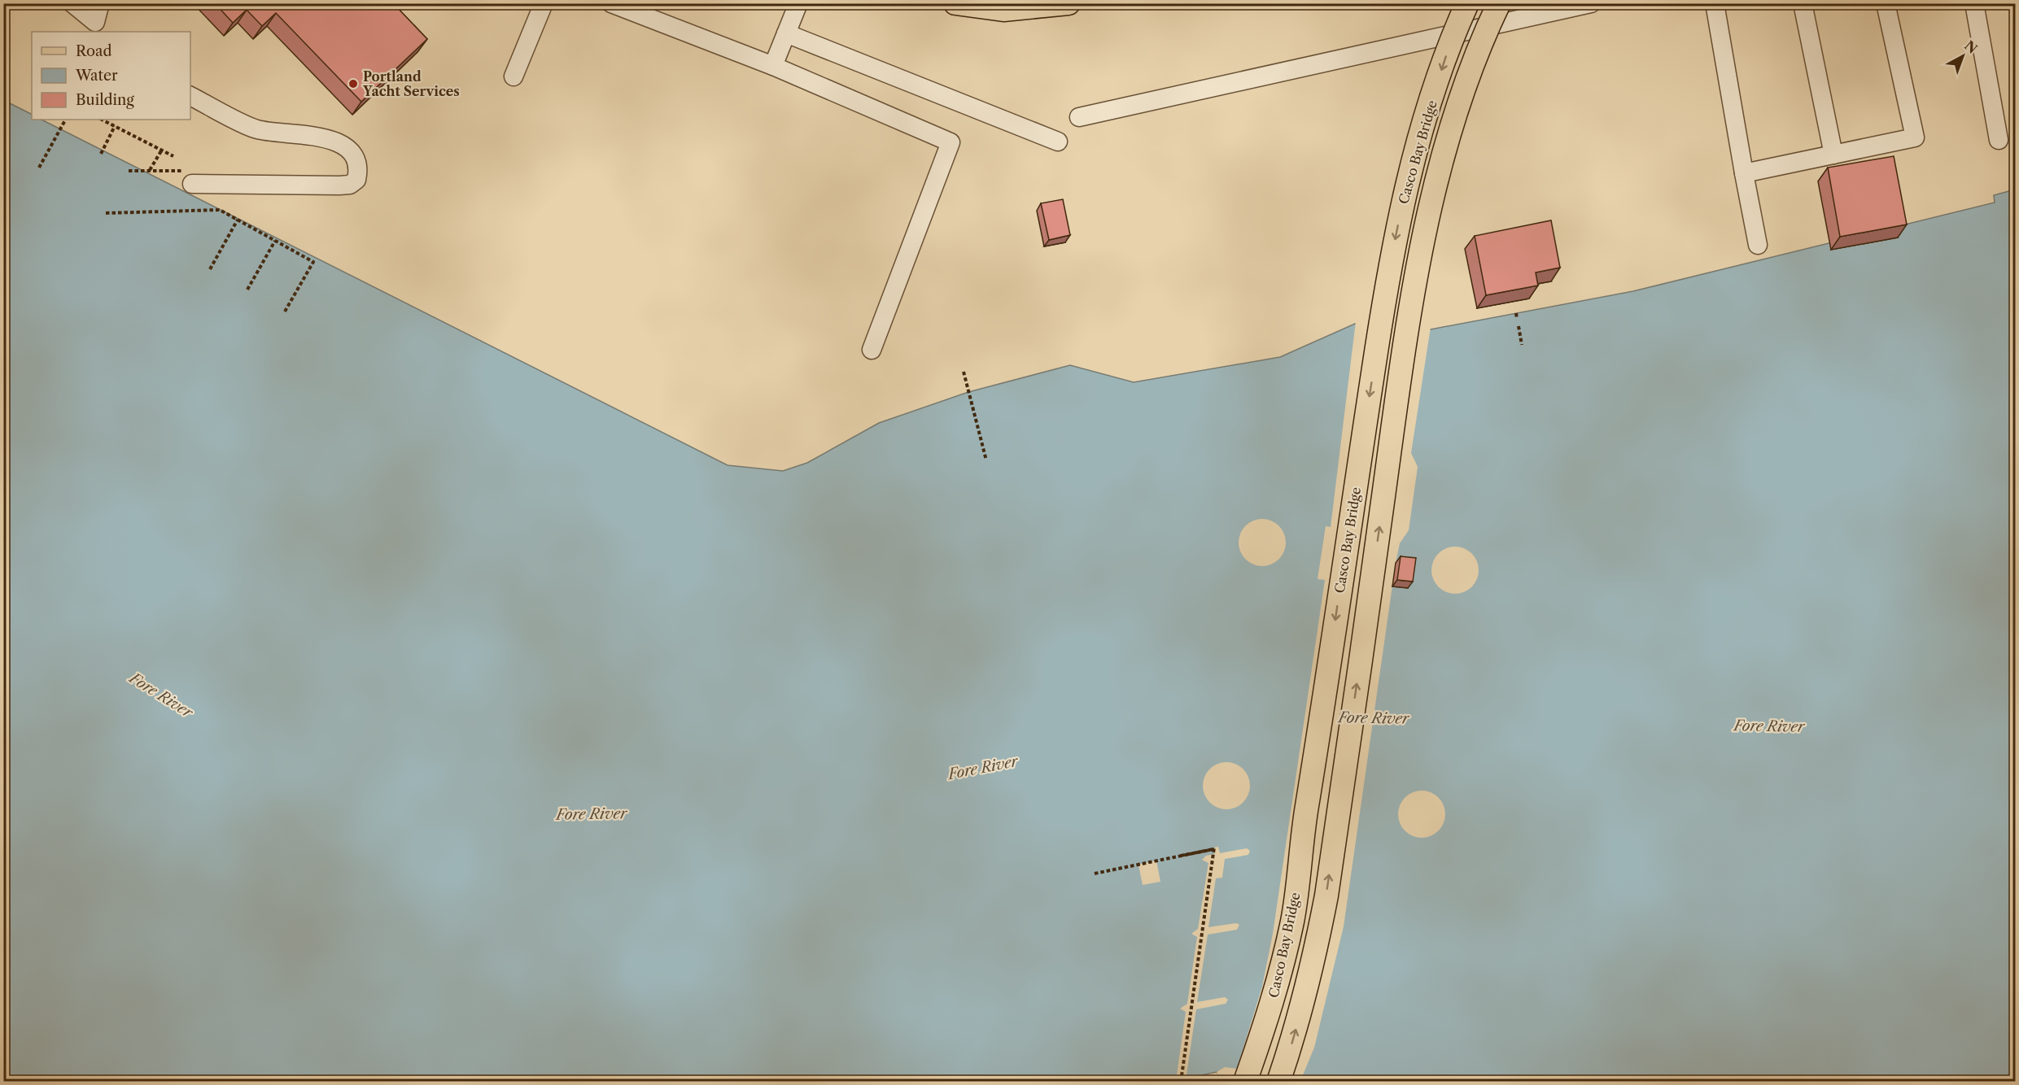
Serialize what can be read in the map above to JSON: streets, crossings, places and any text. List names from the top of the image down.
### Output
{
  "streets": {
    "main road": ["Casco Bay Bridge"]
  },
  "water": ["Fore River"],
  "places": ["Portland Yacht Services"],
  "legend": ["Road", "Water", "Building"],
  "north": "top right"
}
